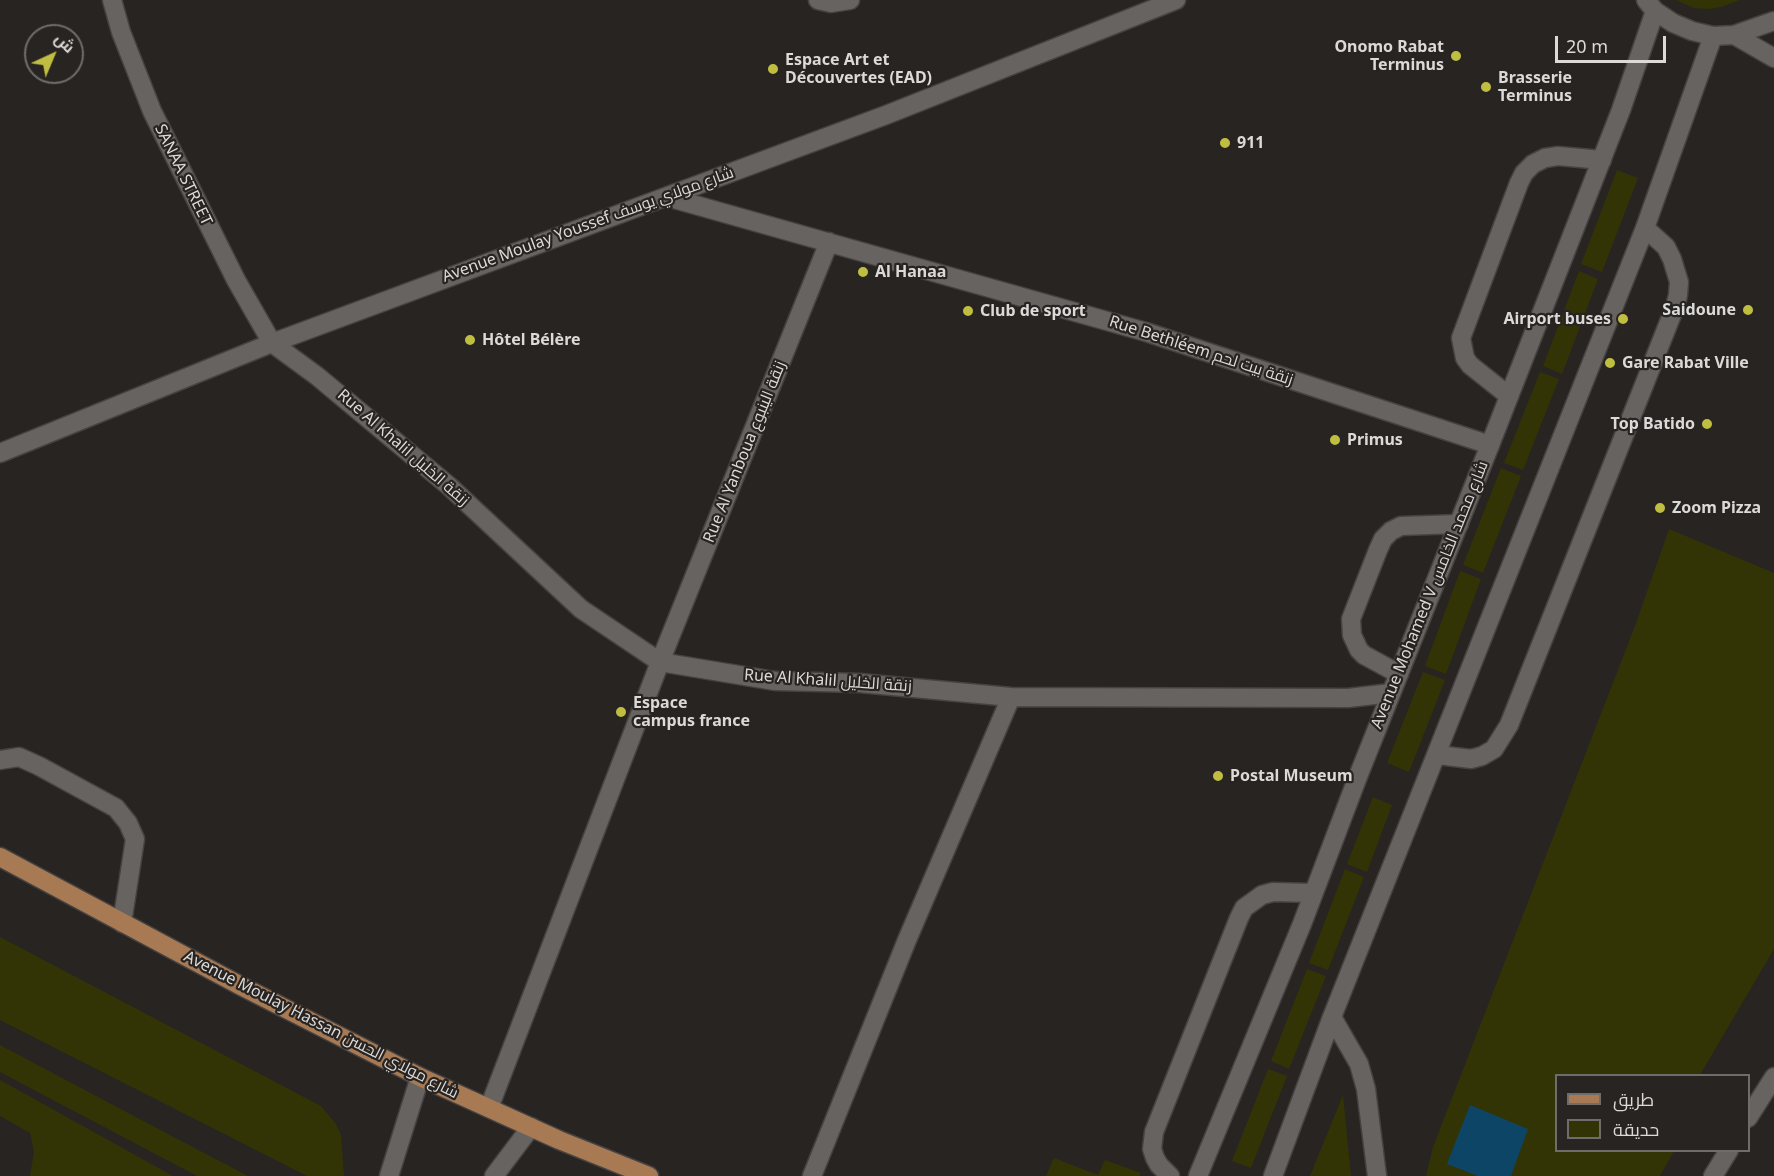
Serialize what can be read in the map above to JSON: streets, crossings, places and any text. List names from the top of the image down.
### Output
{
  "streets": {
    "main road": ["Avenue Moulay Hassan شارع مولاي الحسن"],
    "street": [
      "SANAA STREET",
      "Avenue Moulay Youssef شارع مولاي يوسف",
      "Rue Bethléem زنقة بيت لحم",
      "Rue Al Khalil زنقة الخليل",
      "Rue Al Yanboua زنقة الينبوع",
      "Avenue Mohamed V شارع محمد الخامس"
    ]
  },
  "crossings": [
    ["SANAA STREET", "Avenue Moulay Youssef شارع مولاي يوسف"],
    ["SANAA STREET", "Rue Al Khalil زنقة الخليل"],
    ["Avenue Moulay Youssef شارع مولاي يوسف", "Rue Bethléem زنقة بيت لحم"],
    ["Avenue Moulay Youssef شارع مولاي يوسف", "Rue Al Khalil زنقة الخليل"],
    ["Rue Bethléem زنقة بيت لحم", "Rue Al Yanboua زنقة الينبوع"],
    ["Rue Bethléem زنقة بيت لحم", "Avenue Mohamed V شارع محمد الخامس"],
    ["Rue Al Khalil زنقة الخليل", "Rue Al Yanboua زنقة الينبوع"],
    ["Rue Al Khalil زنقة الخليل", "Avenue Mohamed V شارع محمد الخامس"],
    ["Rue Al Yanboua زنقة الينبوع", "Avenue Moulay Hassan شارع مولاي الحسن"]
  ],
  "places": [
    "Onomo Rabat Terminus",
    "Espace Art et Découvertes (EAD)",
    "Brasserie Terminus",
    "911",
    "Al Hanaa",
    "Saidoune",
    "Club de sport",
    "Airport buses",
    "Hôtel Bélère",
    "Gare Rabat Ville",
    "Top Batido",
    "Primus",
    "Zoom Pizza",
    "Espace campus france",
    "Postal Museum"
  ],
  "legend": ["طريق", "حديقة"],
  "scale_bar": "20 m",
  "north": "top right"
}
